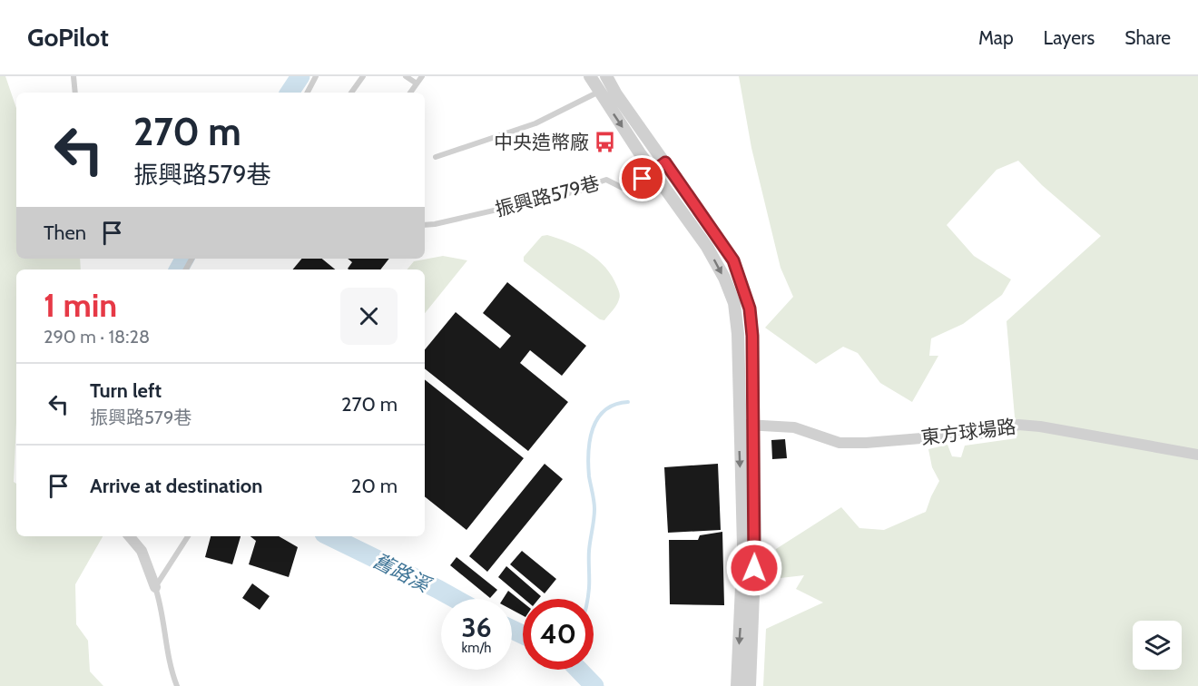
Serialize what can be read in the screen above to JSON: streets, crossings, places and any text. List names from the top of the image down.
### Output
{
  "streets": {
    "street": ["東方球場路"],
    "lane": ["振興路579巷"]
  },
  "water": ["舊路溪"],
  "places": {
    "bus stop": ["中央造幣廠"]
  },
  "page": {
    "header": "GoPilot",
    "nav": ["Map", "Layers", "Share"],
    "turn": ["270 m", "振興路579巷"],
    "then": "Then",
    "heading": ["1 min", "290 m · 18:28"],
    "list": [
      {
        "name": "Turn left",
        "note": "振興路579巷",
        "value": "270 m"
      },
      {
        "name": "Arrive at destination",
        "value": "20 m"
      }
    ],
    "speed": "36 km/h",
    "limit": "40"
  }
}
